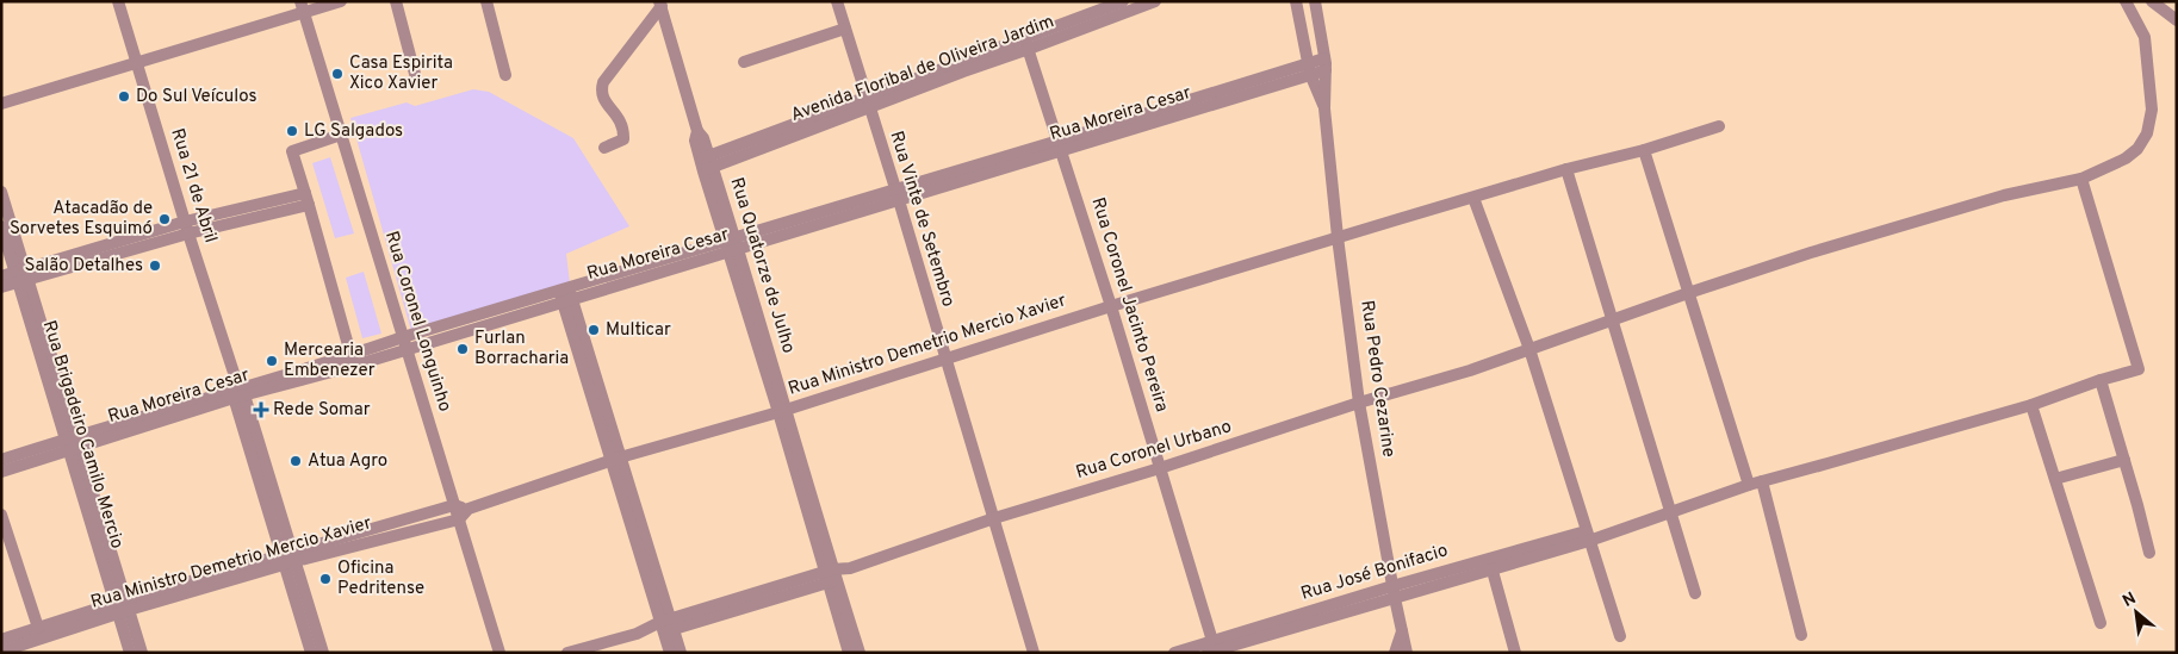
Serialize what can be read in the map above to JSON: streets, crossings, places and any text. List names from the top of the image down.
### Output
{
  "streets": {
    "street": [
      "Avenida Floribal de Oliveira Jardim",
      "Rua Moreira Cesar",
      "Rua 21 de Abril",
      "Rua Vinte de Setembro",
      "Rua Quatorze de Julho",
      "Rua Coronel Jacinto Pereira",
      "Rua Coronel Longuinho",
      "Rua Ministro Demetrio Mercio Xavier",
      "Rua Pedro Cezarine",
      "Rua Brigadeiro Camilo Mercio",
      "Rua Coronel Urbano",
      "Rua José Bonifacio"
    ]
  },
  "crossings": [
    ["Avenida Floribal de Oliveira Jardim", "Rua Vinte de Setembro"],
    ["Avenida Floribal de Oliveira Jardim", "Rua Quatorze de Julho"],
    ["Avenida Floribal de Oliveira Jardim", "Rua Coronel Jacinto Pereira"],
    ["Rua Moreira Cesar", "Rua 21 de Abril"],
    ["Rua Moreira Cesar", "Rua Vinte de Setembro"],
    ["Rua Moreira Cesar", "Rua Quatorze de Julho"],
    ["Rua Moreira Cesar", "Rua Coronel Jacinto Pereira"],
    ["Rua Moreira Cesar", "Rua Coronel Longuinho"],
    ["Rua Moreira Cesar", "Rua Pedro Cezarine"],
    ["Rua Moreira Cesar", "Rua Brigadeiro Camilo Mercio"],
    ["Rua 21 de Abril", "Rua Ministro Demetrio Mercio Xavier"],
    ["Rua Vinte de Setembro", "Rua Ministro Demetrio Mercio Xavier"],
    ["Rua Vinte de Setembro", "Rua Coronel Urbano"],
    ["Rua Quatorze de Julho", "Rua Ministro Demetrio Mercio Xavier"],
    ["Rua Quatorze de Julho", "Rua Coronel Urbano"],
    ["Rua Coronel Jacinto Pereira", "Rua Ministro Demetrio Mercio Xavier"],
    ["Rua Coronel Jacinto Pereira", "Rua Coronel Urbano"],
    ["Rua Coronel Jacinto Pereira", "Rua José Bonifacio"],
    ["Rua Coronel Longuinho", "Rua Ministro Demetrio Mercio Xavier"],
    ["Rua Ministro Demetrio Mercio Xavier", "Rua Pedro Cezarine"],
    ["Rua Ministro Demetrio Mercio Xavier", "Rua Brigadeiro Camilo Mercio"],
    ["Rua Pedro Cezarine", "Rua Coronel Urbano"],
    ["Rua Pedro Cezarine", "Rua José Bonifacio"],
    ["Rua Coronel Urbano", "Rua José Bonifacio"]
  ],
  "places": {
    "other": [
      "Casa Espirita Xico Xavier",
      "Do Sul Veículos",
      "LG Salgados",
      "Atacadão de Sorvetes Esquimó",
      "Salão Detalhes",
      "Multicar",
      "Furlan Borracharia",
      "Mercearia Embenezer",
      "Atua Agro",
      "Oficina Pedritense"
    ],
    "health": ["Rede Somar"]
  },
  "north": "top left"
}
